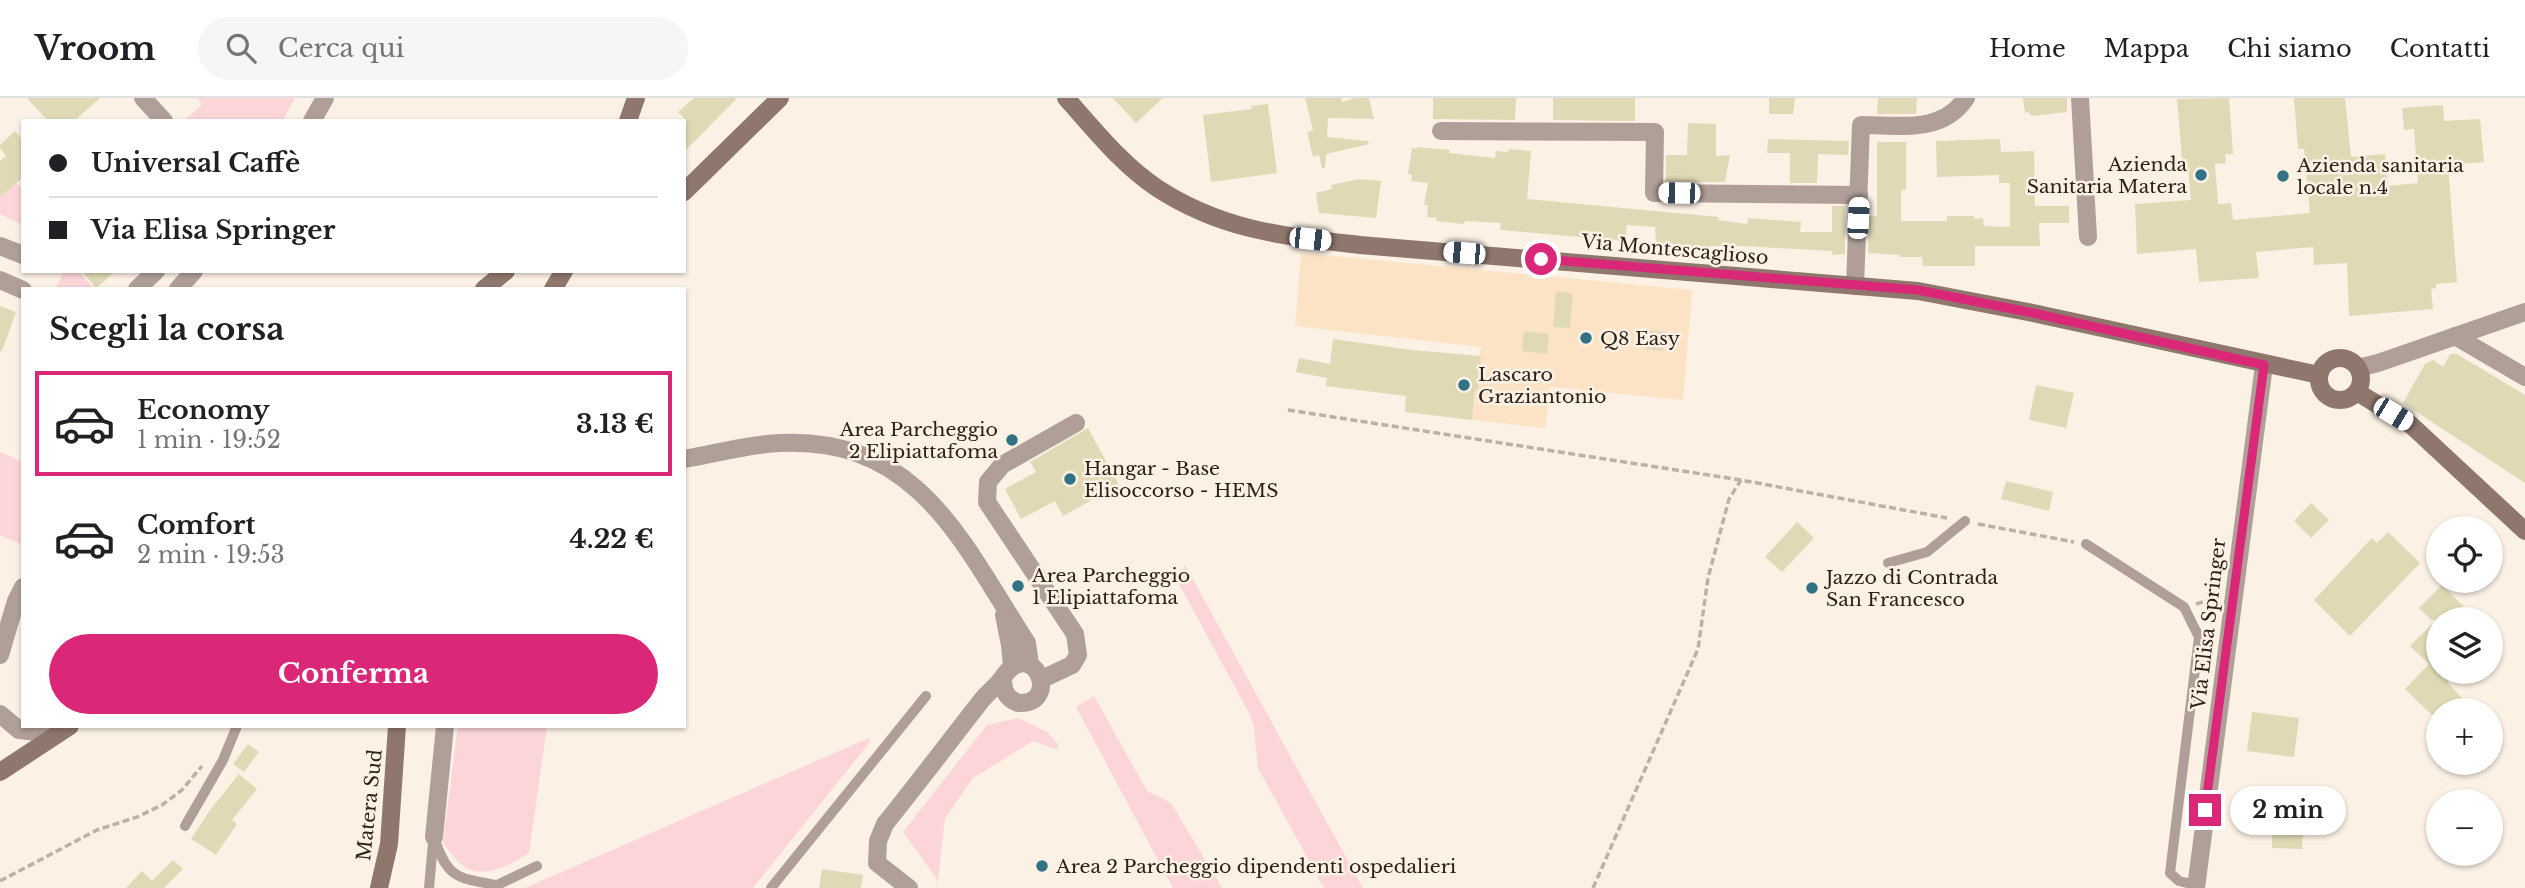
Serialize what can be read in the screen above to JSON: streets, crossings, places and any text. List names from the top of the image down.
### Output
{
  "streets": {
    "main road": ["Via Montescaglioso", "Matera Sud"],
    "street": ["Via Elisa Springer"]
  },
  "crossings": [
    ["Via Montescaglioso", "Via Elisa Springer"]
  ],
  "places": [
    "Azienda Sanitaria Matera",
    "Azienda sanitaria locale n.4",
    "Q8 Easy",
    "Lascaro Graziantonio",
    "Area Parcheggio 2 Elipiattafoma",
    "Hangar - Base Elisoccorso - HEMS",
    "Area Parcheggio 1 Elipiattafoma",
    "Jazzo di Contrada San Francesco",
    "Area 2 Parcheggio dipendenti ospedalieri"
  ],
  "page": {
    "header": "Vroom",
    "search": "Cerca qui",
    "nav": [
      "Home",
      "Mappa",
      "Chi siamo",
      "Contatti"
    ],
    "banner": ["Universal Caffè", "Via Elisa Springer"],
    "heading": "Scegli la corsa",
    "list": [
      {
        "name": "Economy",
        "note": "1 min · 19:52",
        "value": "3.13 €"
      },
      {
        "name": "Comfort",
        "note": "2 min · 19:53",
        "value": "4.22 €"
      }
    ],
    "map_buttons": ["+", "−"],
    "buttons": "Conferma",
    "bubble": "2 min"
  }
}
